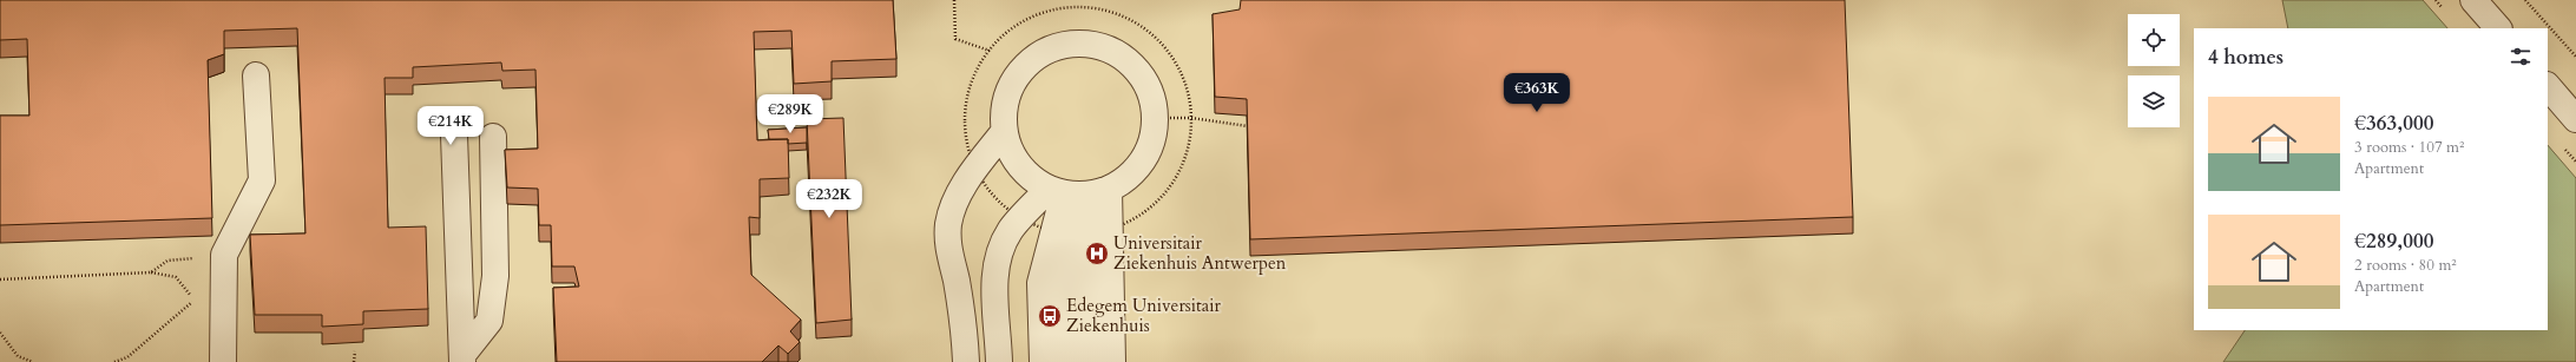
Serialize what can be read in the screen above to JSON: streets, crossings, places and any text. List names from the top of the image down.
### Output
{
  "places": {
    "hospital": ["Universitair Ziekenhuis Antwerpen"],
    "bus stop": ["Edegem Universitair Ziekenhuis"]
  },
  "page": {
    "heading": "4 homes",
    "price": [
      "€363K",
      "€289K",
      "€214K",
      "€232K"
    ],
    "list": [
      {
        "name": "€363,000",
        "note": "3 rooms · 107 m² · Apartment"
      },
      {
        "name": "€289,000",
        "note": "2 rooms · 80 m² · Apartment"
      }
    ]
  }
}
